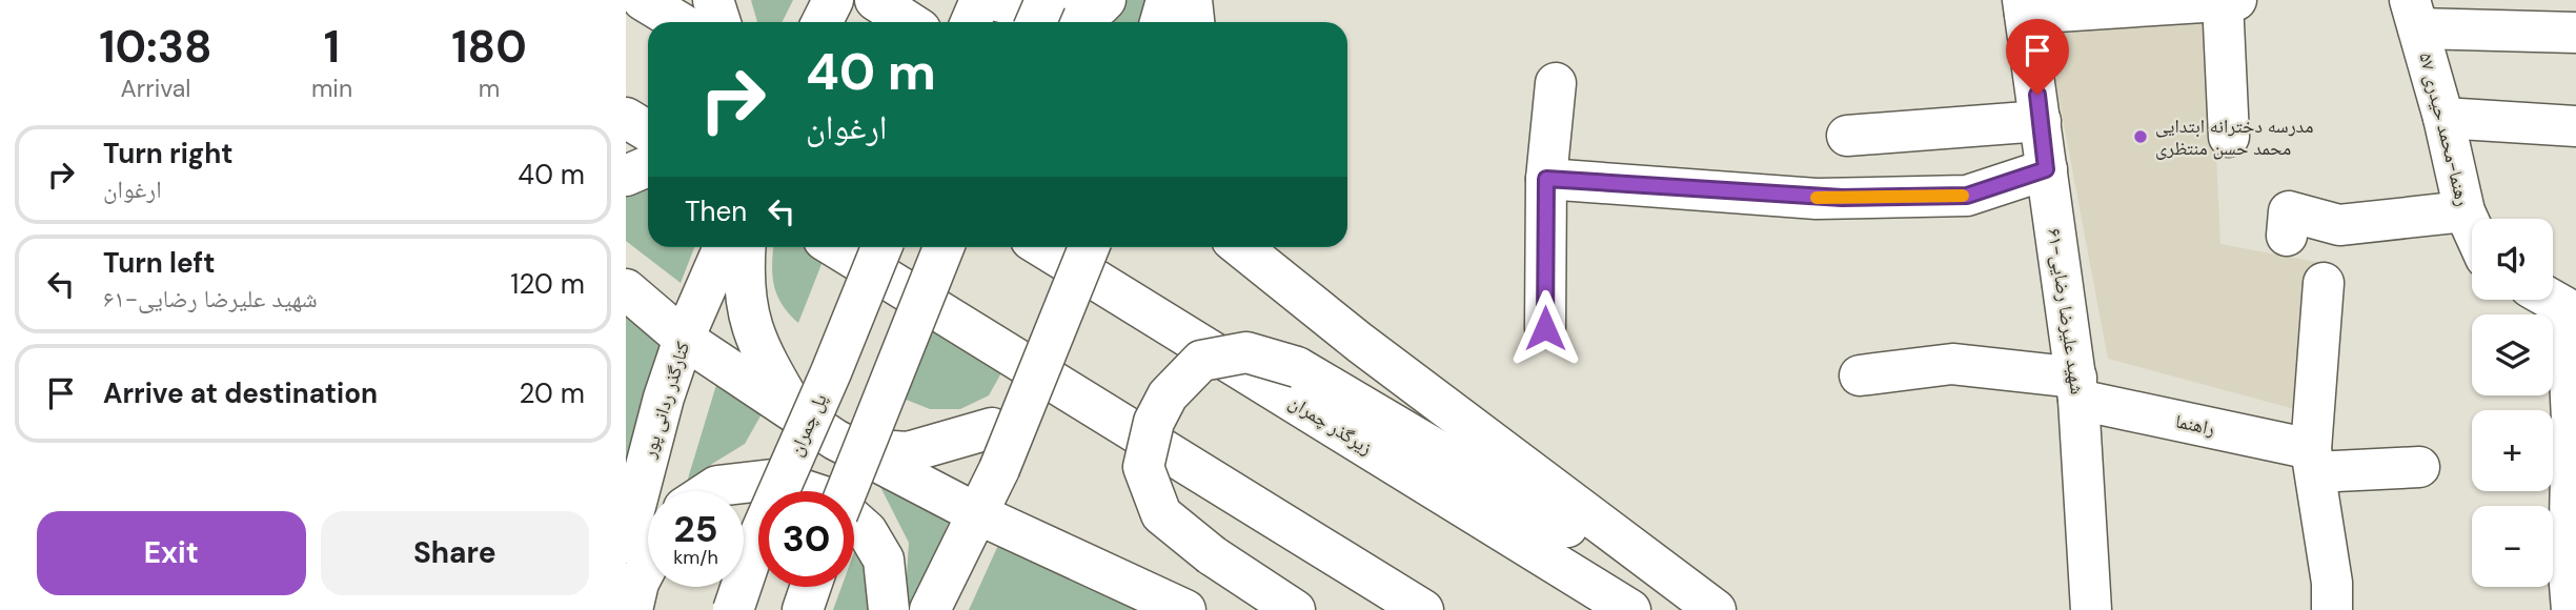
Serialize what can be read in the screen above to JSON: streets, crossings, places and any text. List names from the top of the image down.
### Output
{
  "streets": {
    "main road": [
      "۵۷ رهنما-محمد حیدری",
      "۶۱-شهید علیرضا رضایی",
      "کنارگذر ردانی پور",
      "پل چمران",
      "زیرگذر چمران",
      "راهنما"
    ]
  },
  "crossings": [
    ["۶۱-شهید علیرضا رضایی", "راهنما"]
  ],
  "places": ["مدرسه دخترانه ابتدایی محمد حسن منتظری"],
  "page": {
    "eta": [
      "10:38",
      "Arrival",
      "1",
      "min",
      "180",
      "m"
    ],
    "turn": ["40 m", "ارغوان"],
    "list": [
      {
        "name": "Turn right",
        "note": "ارغوان",
        "value": "40 m"
      },
      {
        "name": "Turn left",
        "note": "۶۱-شهید علیرضا رضایی",
        "value": "120 m"
      },
      {
        "name": "Arrive at destination",
        "value": "20 m"
      }
    ],
    "then": "Then",
    "map_buttons": ["+", "−"],
    "speed": "25 km/h",
    "limit": "30",
    "buttons": ["Exit", "Share"]
  }
}
